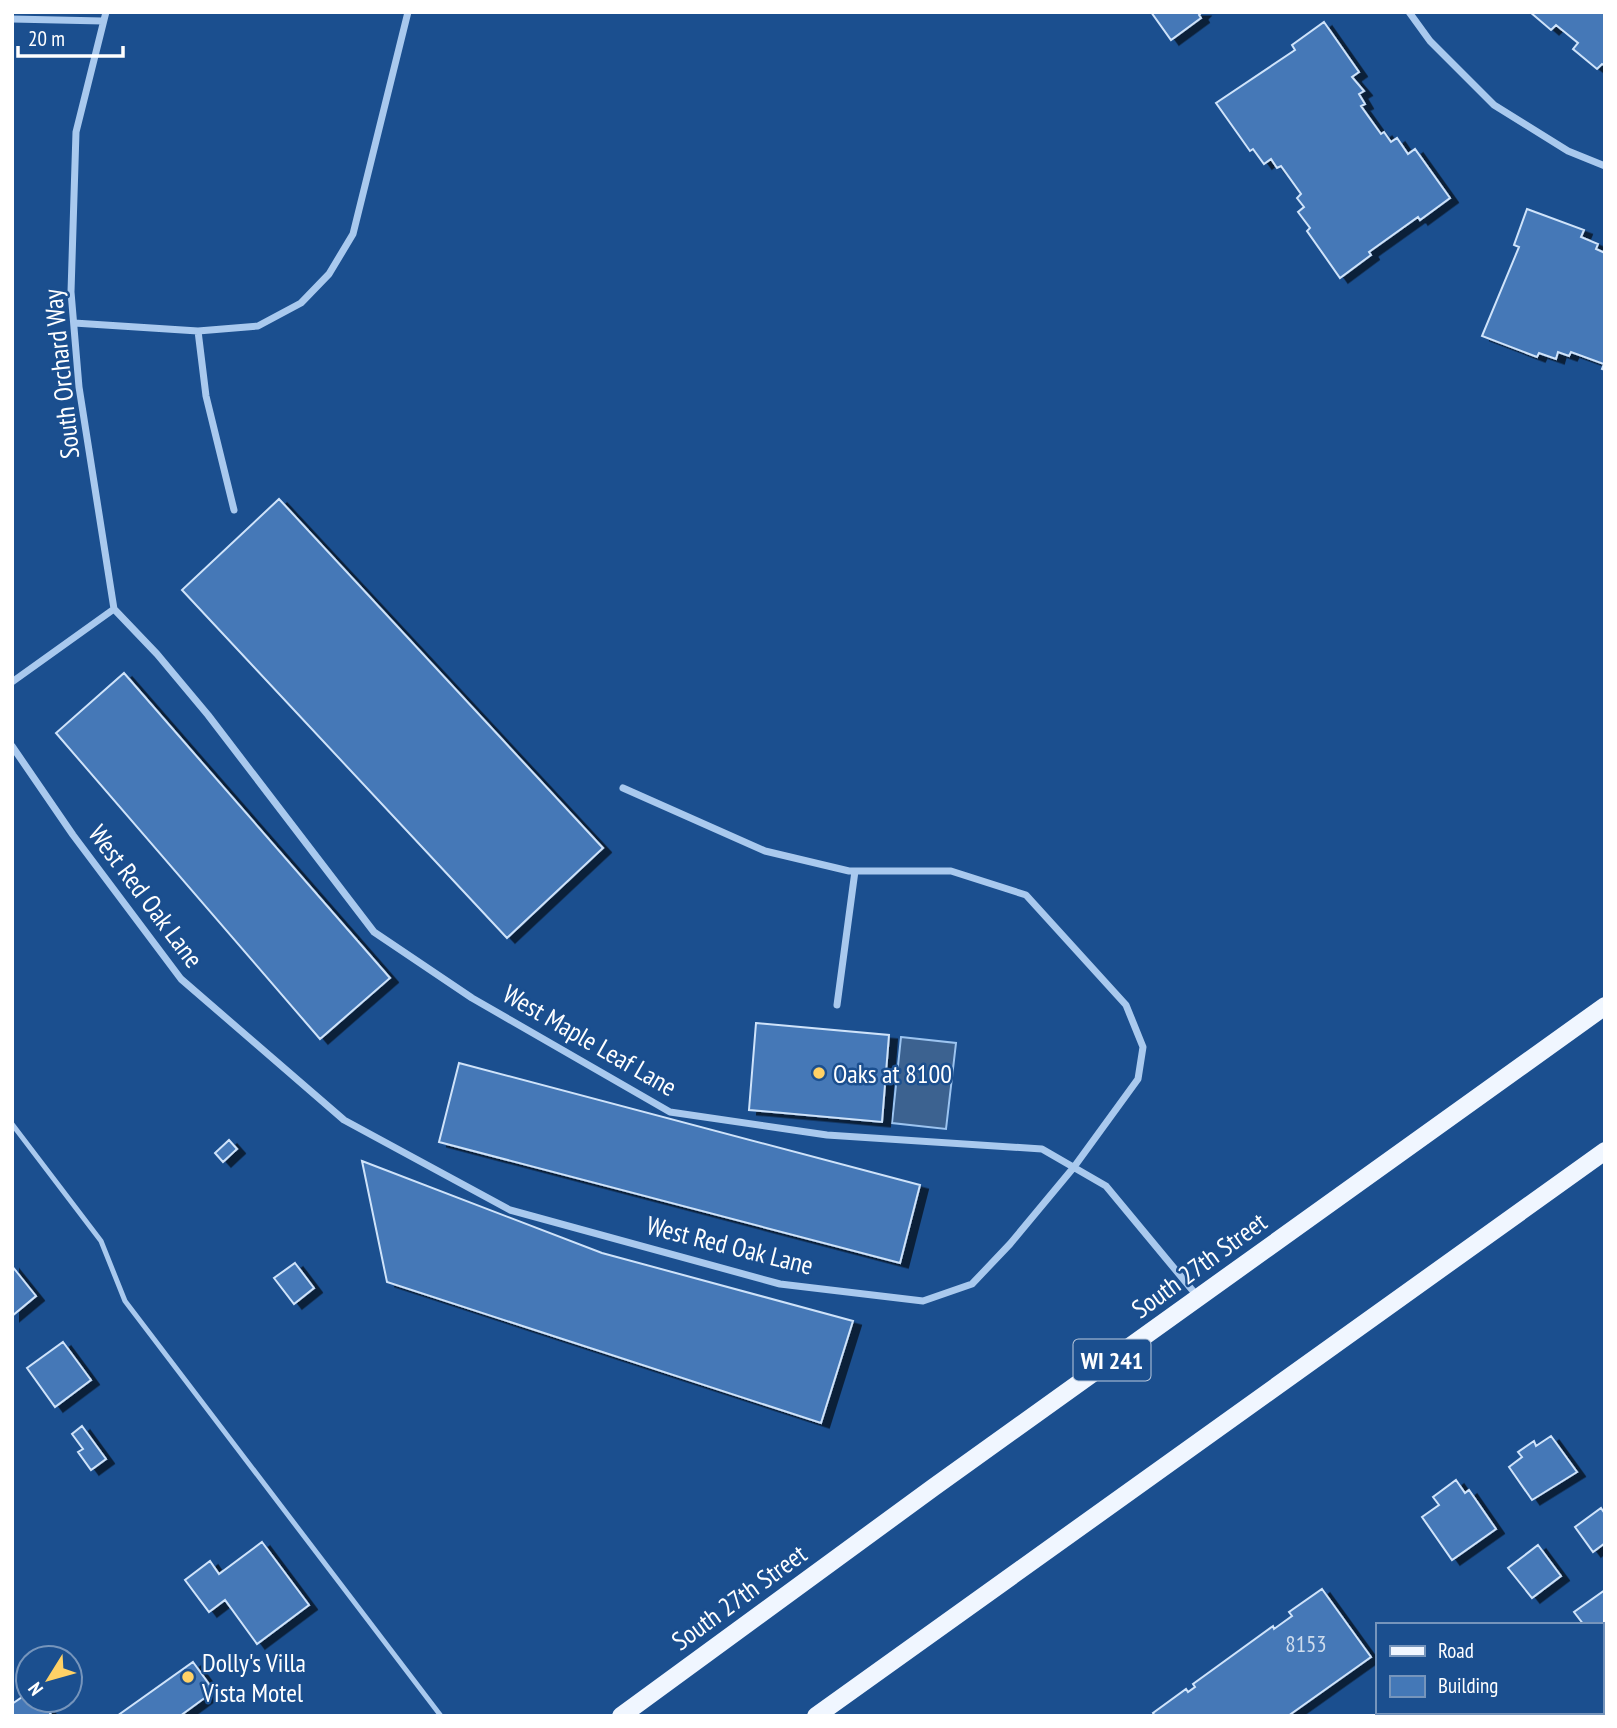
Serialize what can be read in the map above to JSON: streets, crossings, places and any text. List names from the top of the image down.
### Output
{
  "streets": {
    "main road": ["South 27th Street", "WI 241"],
    "street": ["South Orchard Way", "West Red Oak Lane", "West Maple Leaf Lane"]
  },
  "crossings": [
    ["South Orchard Way", "West Maple Leaf Lane"],
    ["West Red Oak Lane", "West Maple Leaf Lane"],
    ["West Maple Leaf Lane", "South 27th Street"]
  ],
  "places": ["Oaks at 8100", "Dolly's Villa Vista Motel"],
  "house_numbers": ["8153"],
  "legend": ["Road", "Building"],
  "scale_bar": "20 m",
  "north": "bottom left"
}
